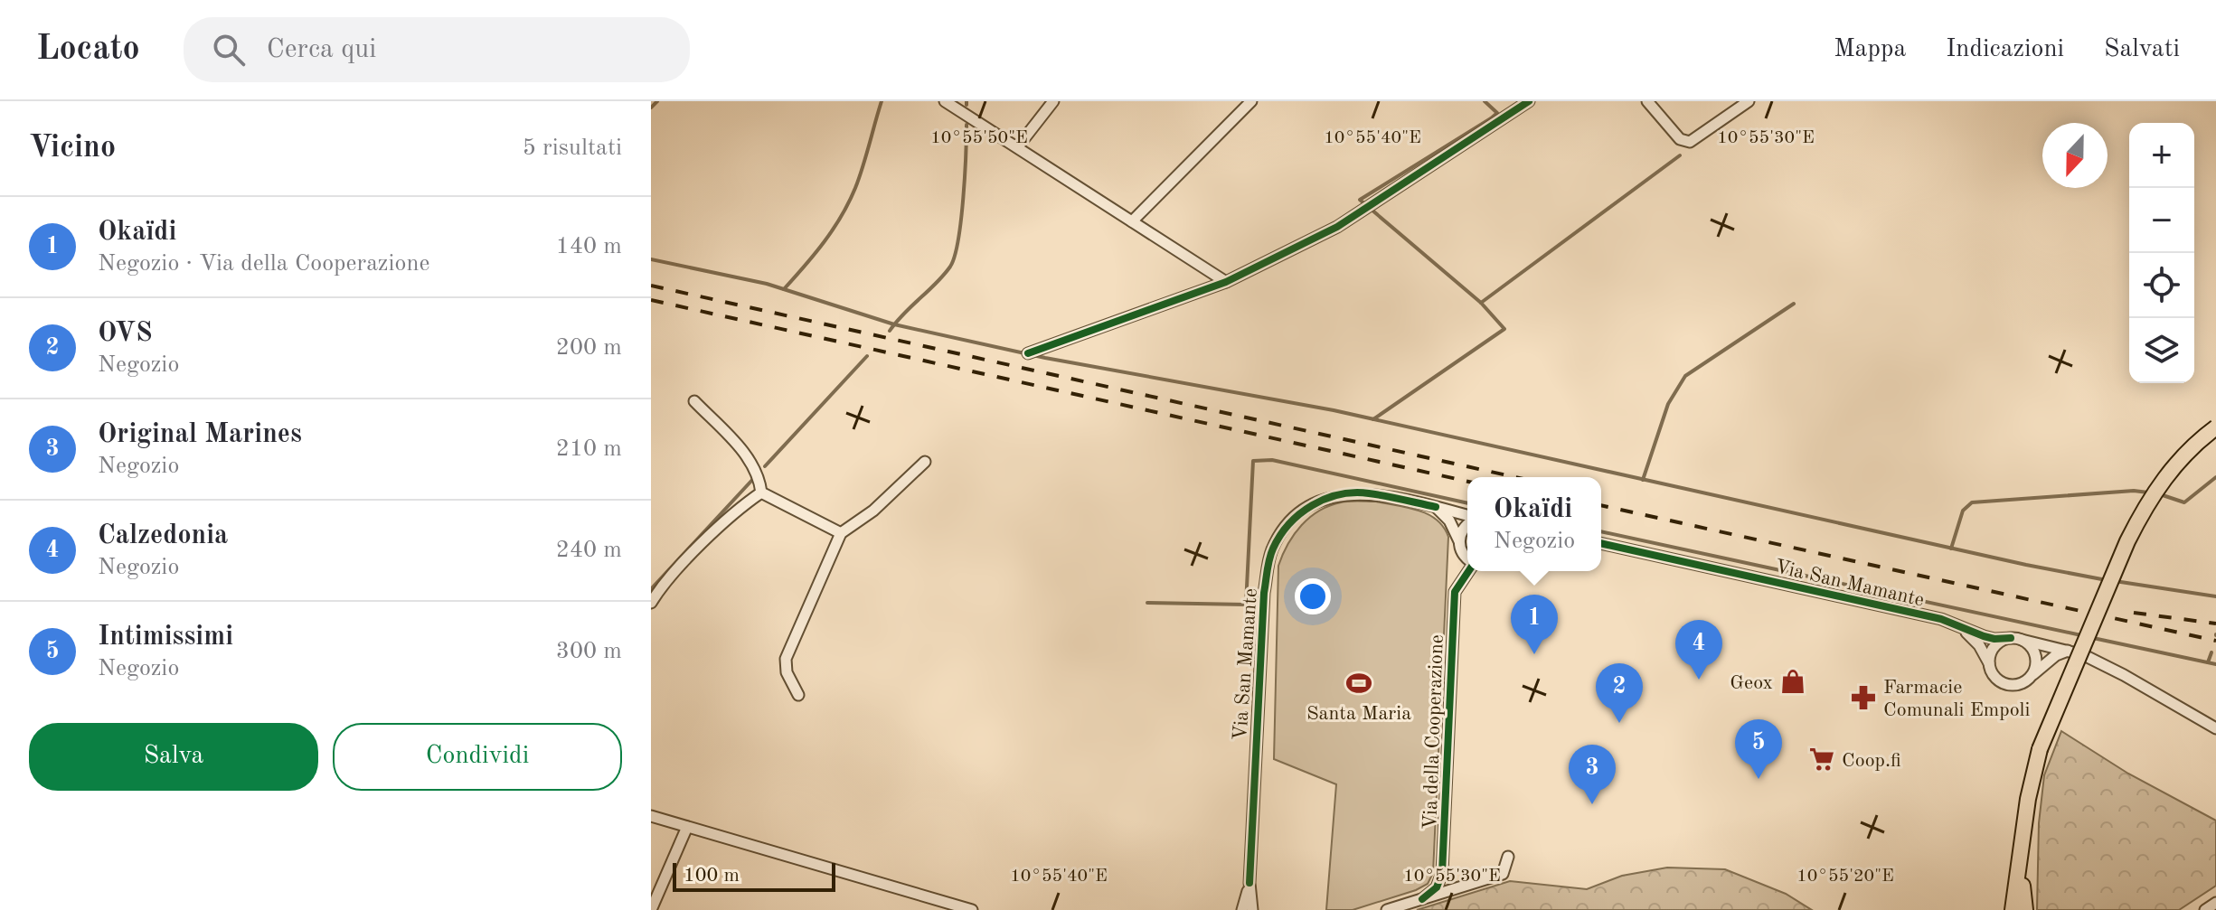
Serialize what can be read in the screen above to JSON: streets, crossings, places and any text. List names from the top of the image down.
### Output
{
  "streets": {
    "street": ["Via San Mamante", "Via della Cooperazione"]
  },
  "places": {
    "shop": ["Geox"],
    "sports": ["Santa Maria"],
    "pharmacy": ["Farmacie Comunali Empoli"],
    "supermarket": ["Coop.fi"]
  },
  "scale_bar": "100 m",
  "north": "bottom",
  "page": {
    "header": "Locato",
    "search": "Cerca qui",
    "nav": ["Mappa", "Indicazioni", "Salvati"],
    "heading": ["Vicino", "5 risultati"],
    "map_buttons": ["+", "−"],
    "list": [
      {
        "mark": "1",
        "name": "Okaïdi",
        "note": "Negozio · Via della Cooperazione",
        "value": "140 m"
      },
      {
        "mark": "2",
        "name": "OVS",
        "note": "Negozio",
        "value": "200 m"
      },
      {
        "mark": "3",
        "name": "Original Marines",
        "note": "Negozio",
        "value": "210 m"
      },
      {
        "mark": "4",
        "name": "Calzedonia",
        "note": "Negozio",
        "value": "240 m"
      },
      {
        "mark": "5",
        "name": "Intimissimi",
        "note": "Negozio",
        "value": "300 m"
      }
    ],
    "popup": ["Okaïdi", "Negozio"],
    "pins": [
      "1",
      "4",
      "2",
      "5",
      "3"
    ],
    "buttons": ["Salva", "Condividi"],
    "scale": "100 m"
  },
  "coordinates": [
    "10°55'50\"E",
    "10°55'40\"E",
    "10°55'30\"E",
    "10°55'20\"E"
  ]
}
